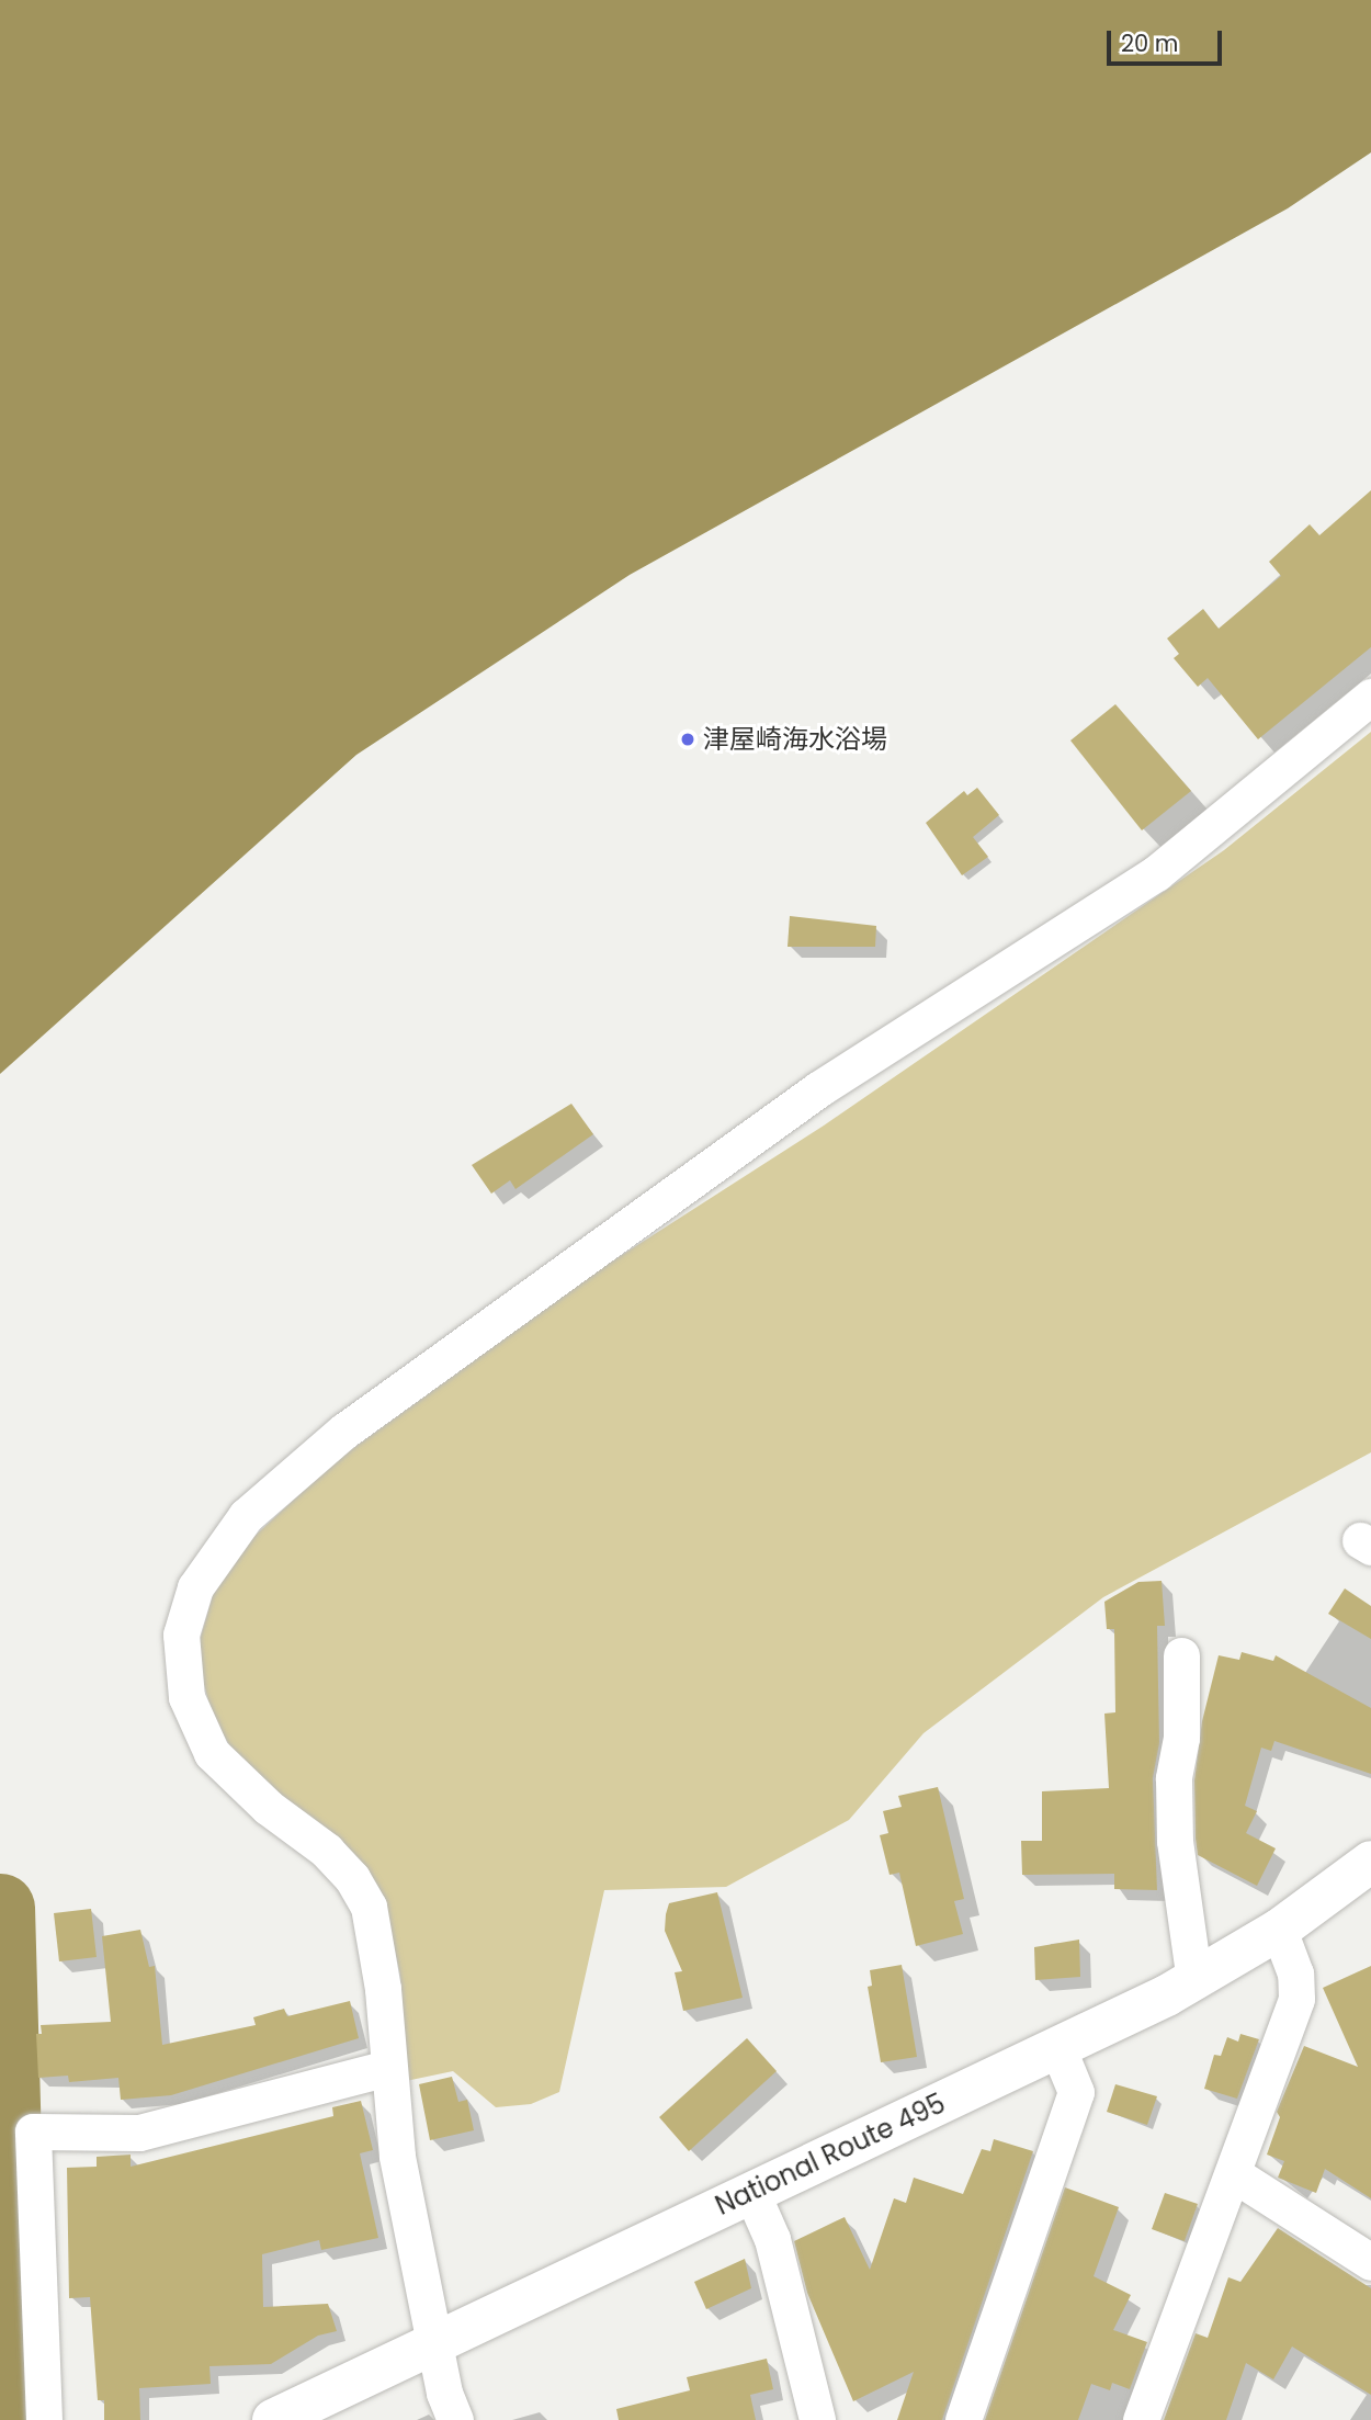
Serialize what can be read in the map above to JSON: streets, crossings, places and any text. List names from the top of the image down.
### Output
{
  "streets": {
    "highway": ["National Route 495"]
  },
  "places": ["津屋崎海水浴場"],
  "scale_bar": "20 m"
}
